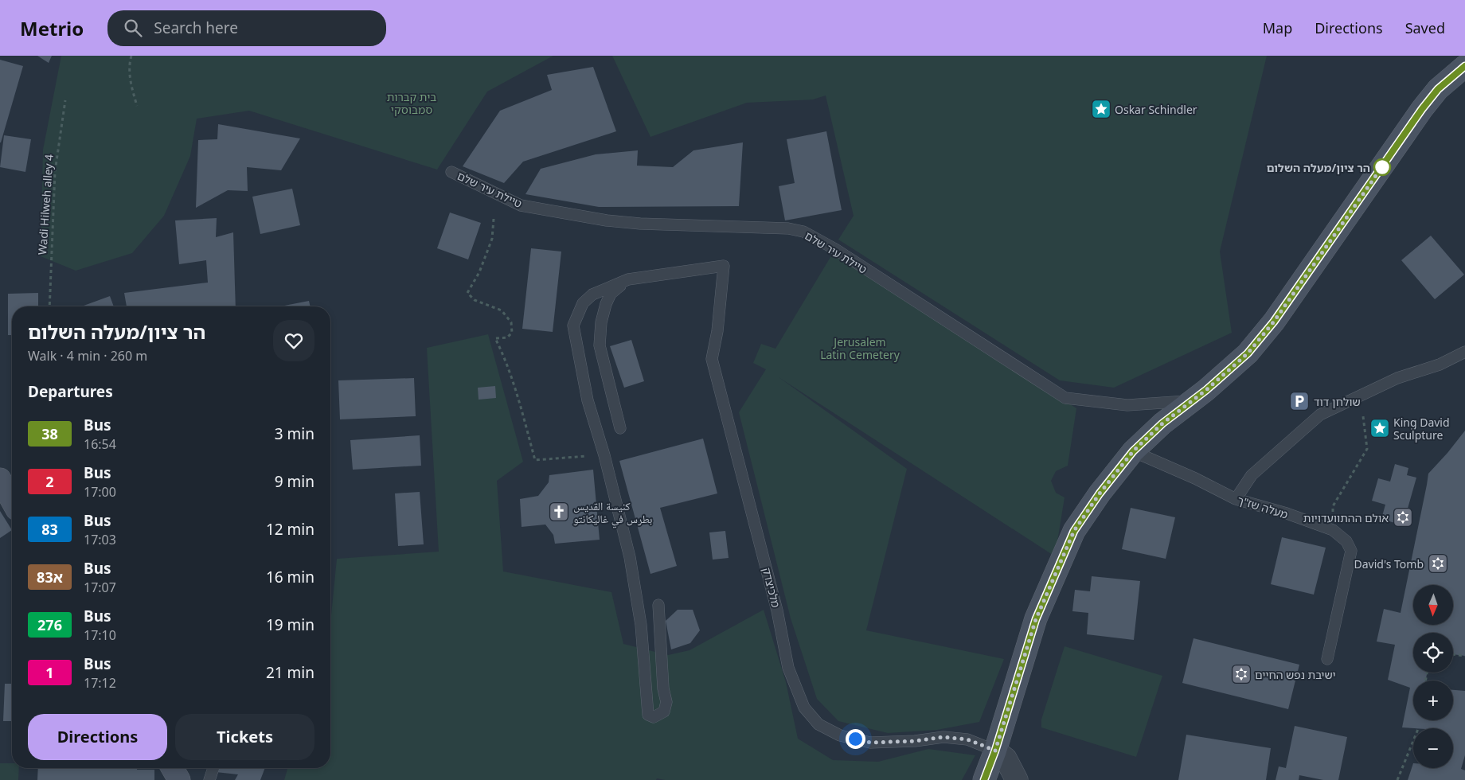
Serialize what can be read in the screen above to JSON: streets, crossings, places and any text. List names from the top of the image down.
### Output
{
  "streets": {
    "lane": ["טיילת עיר שלם", "מעלה שז\"ך", "מלכיצדק"],
    "path": ["Wadi Hilweh alley 4"]
  },
  "parks": ["בית קברות סמבוסקי", "Jerusalem Latin Cemetery"],
  "places": {
    "place": ["Oskar Schindler", "King David Sculpture"],
    "other": ["הר ציון/מעלה השלום"],
    "parking": ["שולחן דוד"],
    "church": ["كنيسة القديس بطرس في غاليكانتو"],
    "synagogue": ["אולם ההתוועדויות", "David's Tomb", "ישיבת נפש החיים"]
  },
  "lines": ["bus line 38"],
  "north": "bottom",
  "page": {
    "header": "Metrio",
    "search": "Search here",
    "nav": ["Map", "Directions", "Saved"],
    "heading": [
      ["הר ציון/מעלה השלום", "Walk · 4 min · 260 m"],
      "Departures"
    ],
    "list": [
      {
        "mark": "38",
        "name": "Bus",
        "note": "16:54",
        "value": "3 min"
      },
      {
        "mark": "2",
        "name": "Bus",
        "note": "17:00",
        "value": "9 min"
      },
      {
        "mark": "83",
        "name": "Bus",
        "note": "17:03",
        "value": "12 min"
      },
      {
        "mark": "83א",
        "name": "Bus",
        "note": "17:07",
        "value": "16 min"
      },
      {
        "mark": "276",
        "name": "Bus",
        "note": "17:10",
        "value": "19 min"
      },
      {
        "mark": "1",
        "name": "Bus",
        "note": "17:12",
        "value": "21 min"
      }
    ],
    "map_buttons": ["+", "−"],
    "buttons": ["Directions", "Tickets"]
  }
}
